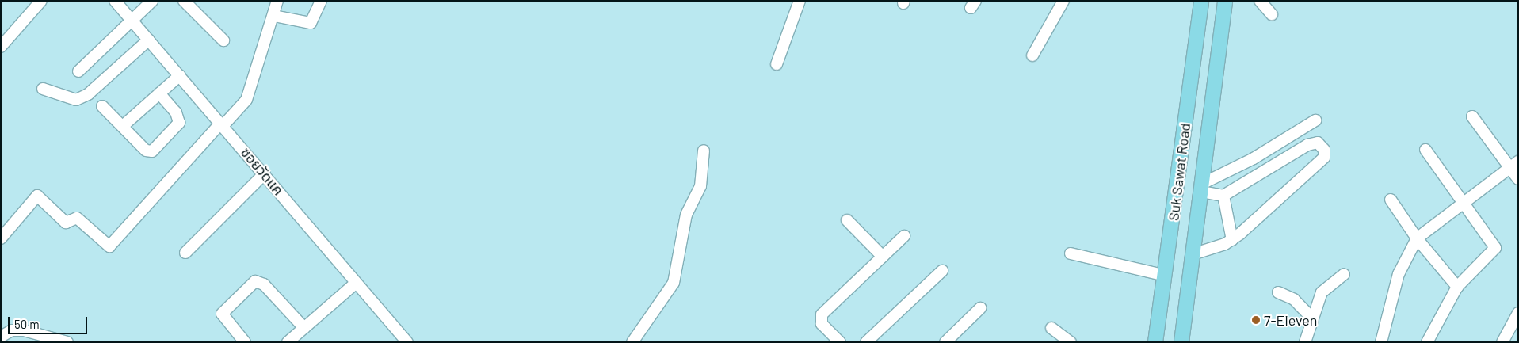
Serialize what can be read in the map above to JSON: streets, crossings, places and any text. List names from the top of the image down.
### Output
{
  "streets": {
    "main road": ["Suk Sawat Road"],
    "street": ["ซอยวัดแค"]
  },
  "places": ["7-Eleven"],
  "scale_bar": "50 m"
}
